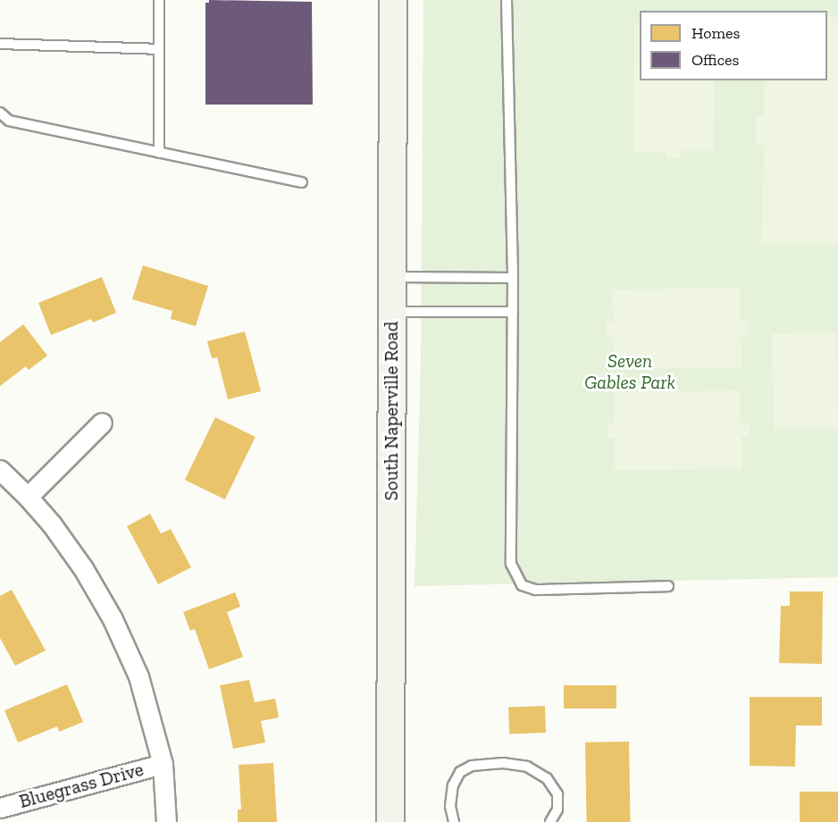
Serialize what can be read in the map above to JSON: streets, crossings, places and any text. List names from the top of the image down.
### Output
{
  "streets": {
    "main road": ["South Naperville Road"],
    "street": ["Bluegrass Drive"]
  },
  "parks": ["Seven Gables Park"],
  "legend": ["Homes", "Offices"]
}
